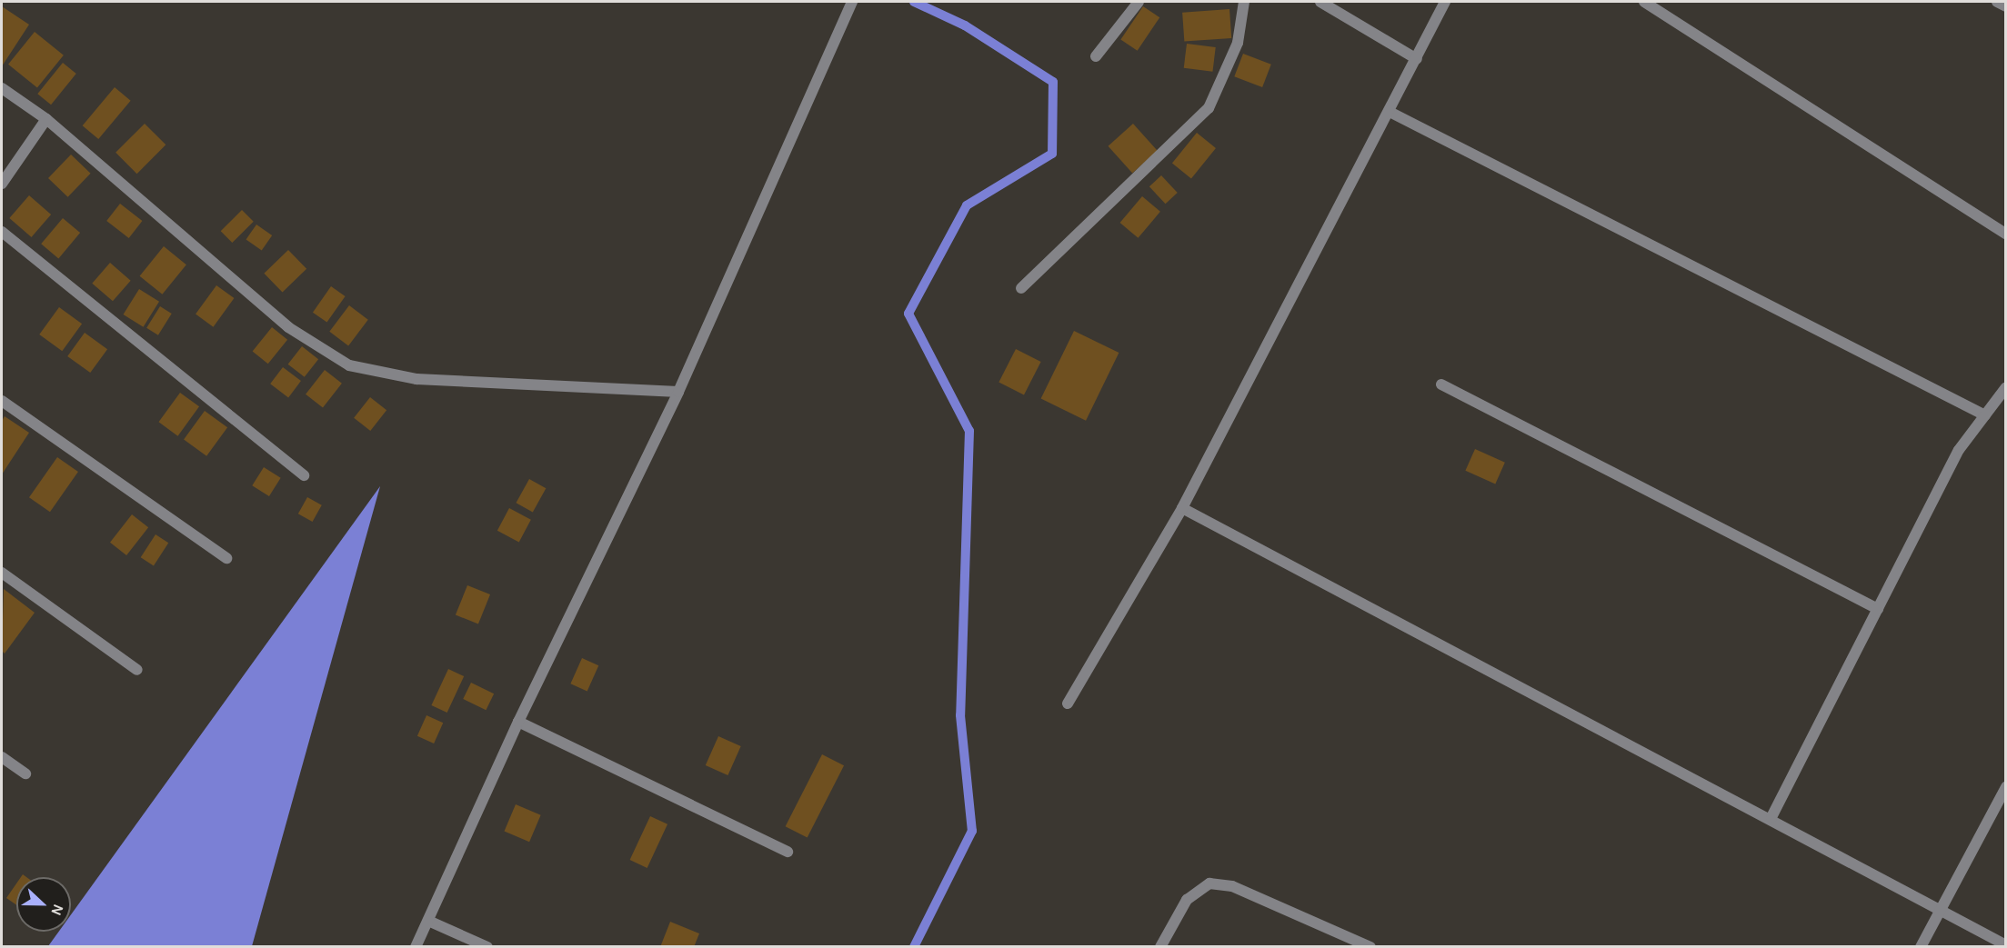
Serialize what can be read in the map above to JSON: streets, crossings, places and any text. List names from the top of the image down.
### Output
{
  "north": "right"
}
